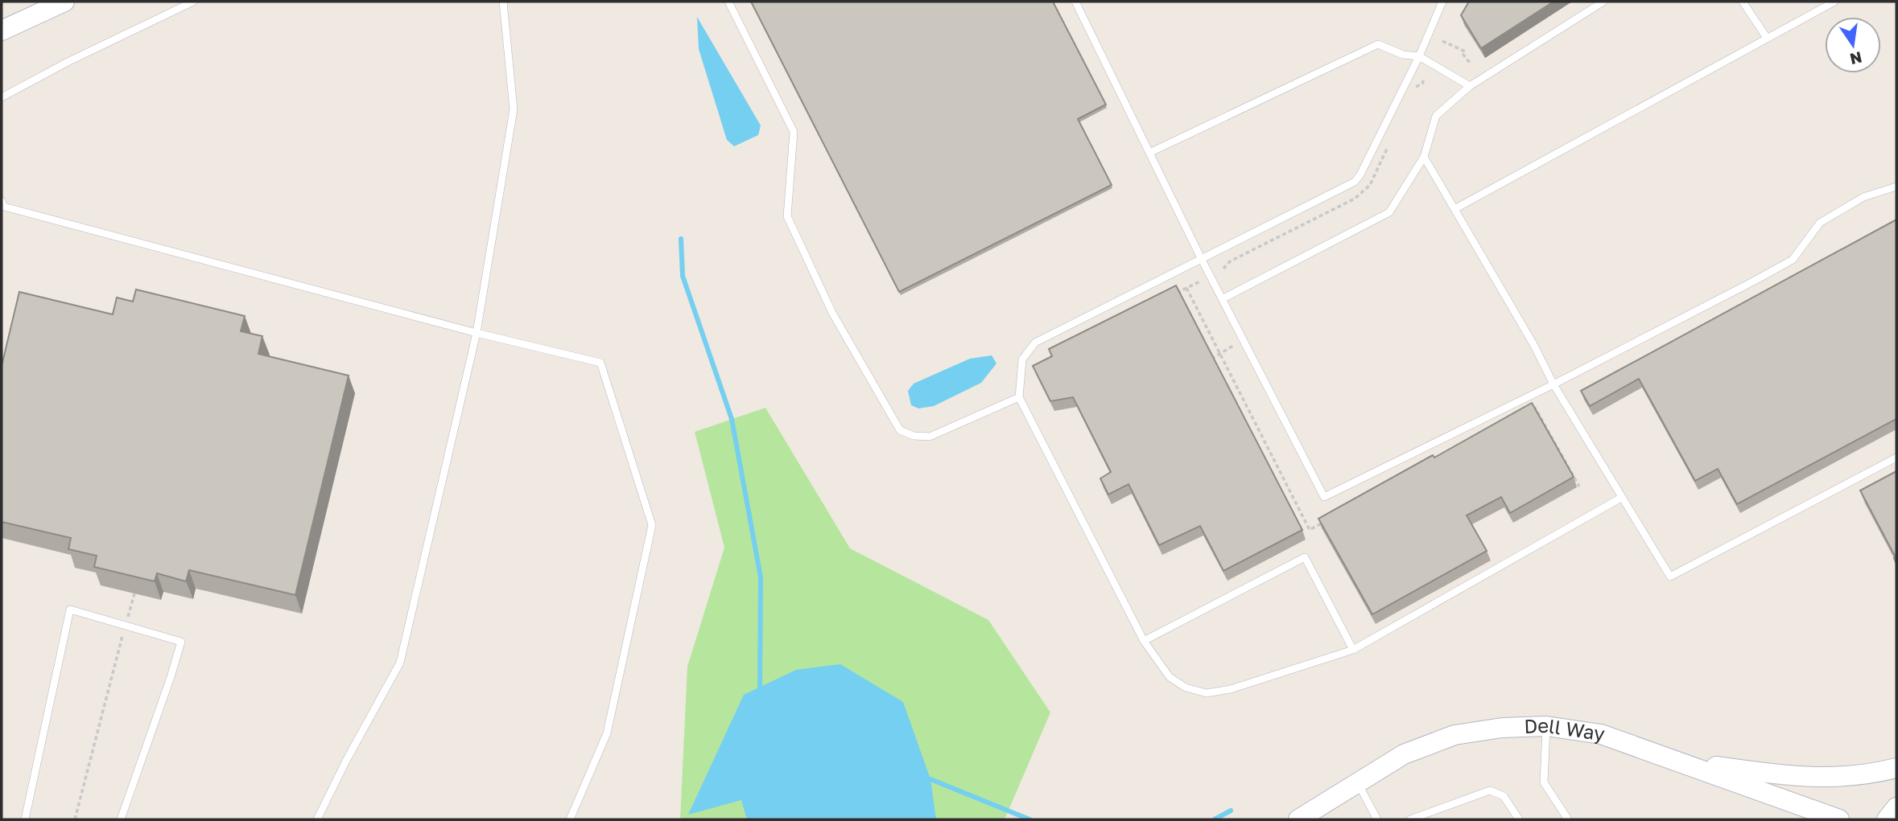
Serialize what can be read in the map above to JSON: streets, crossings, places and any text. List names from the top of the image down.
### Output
{
  "streets": {
    "street": ["Dell Way"]
  },
  "north": "bottom"
}
